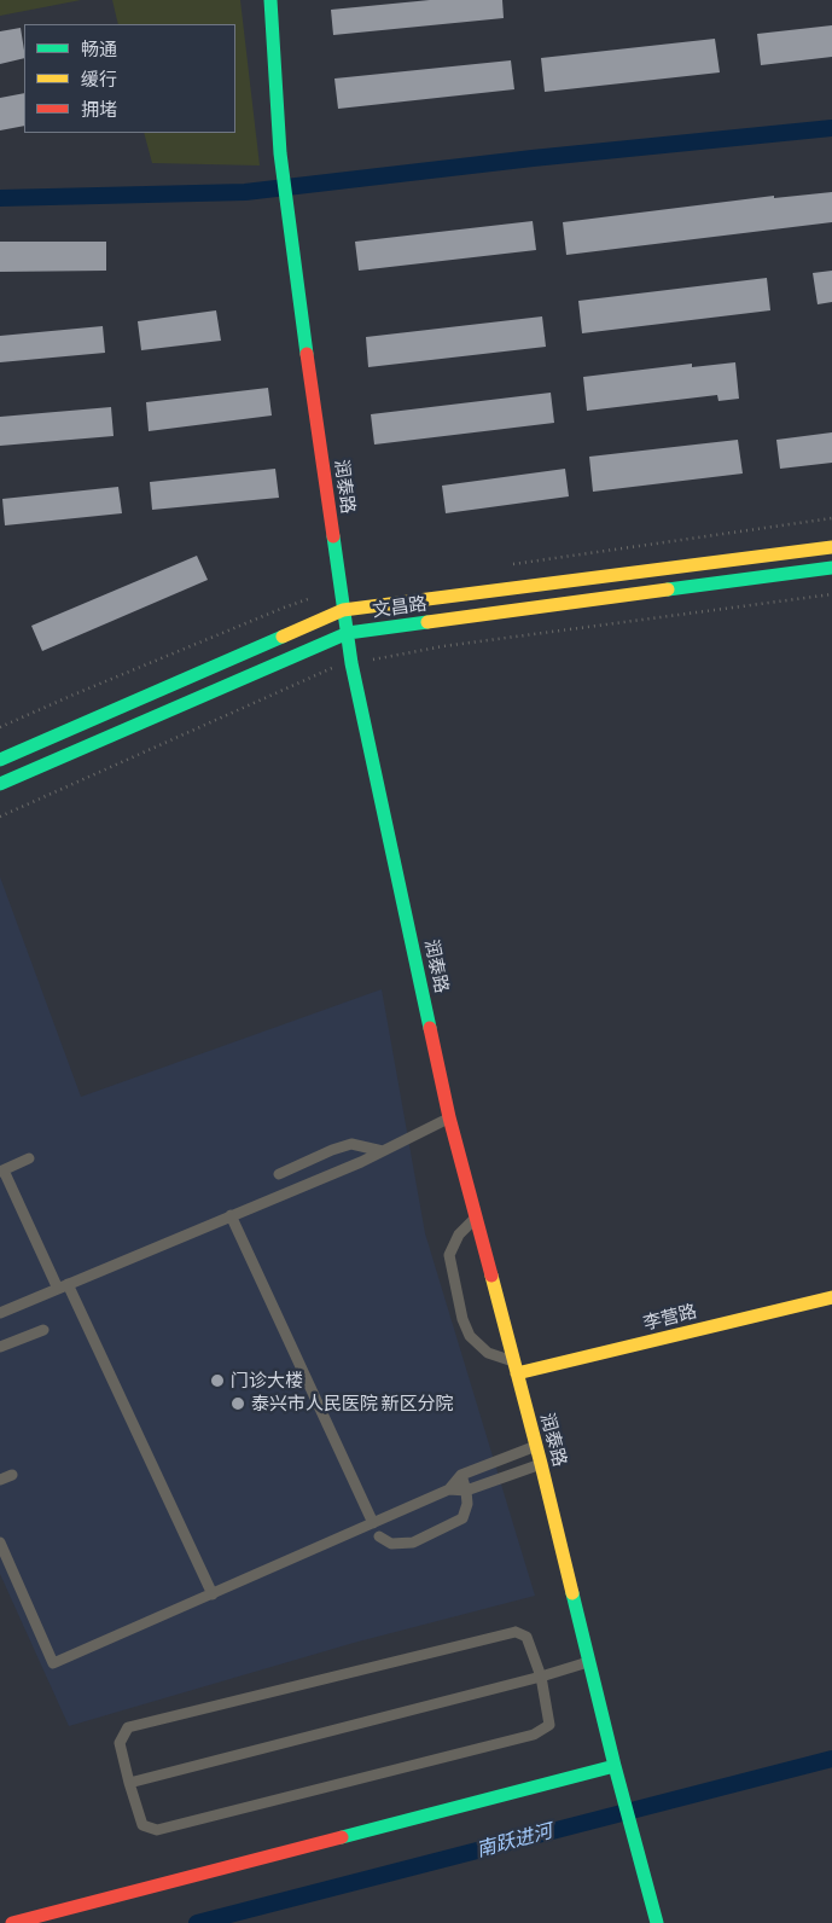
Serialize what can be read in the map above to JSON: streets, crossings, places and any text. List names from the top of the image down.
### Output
{
  "streets": {
    "street": ["润泰路", "文昌路", "李营路"]
  },
  "crossings": [
    ["润泰路", "文昌路"],
    ["润泰路", "李营路"]
  ],
  "water": ["南跃进河"],
  "places": ["门诊大楼", "泰兴市人民医院 新区分院"],
  "legend": ["畅通", "缓行", "拥堵"]
}
